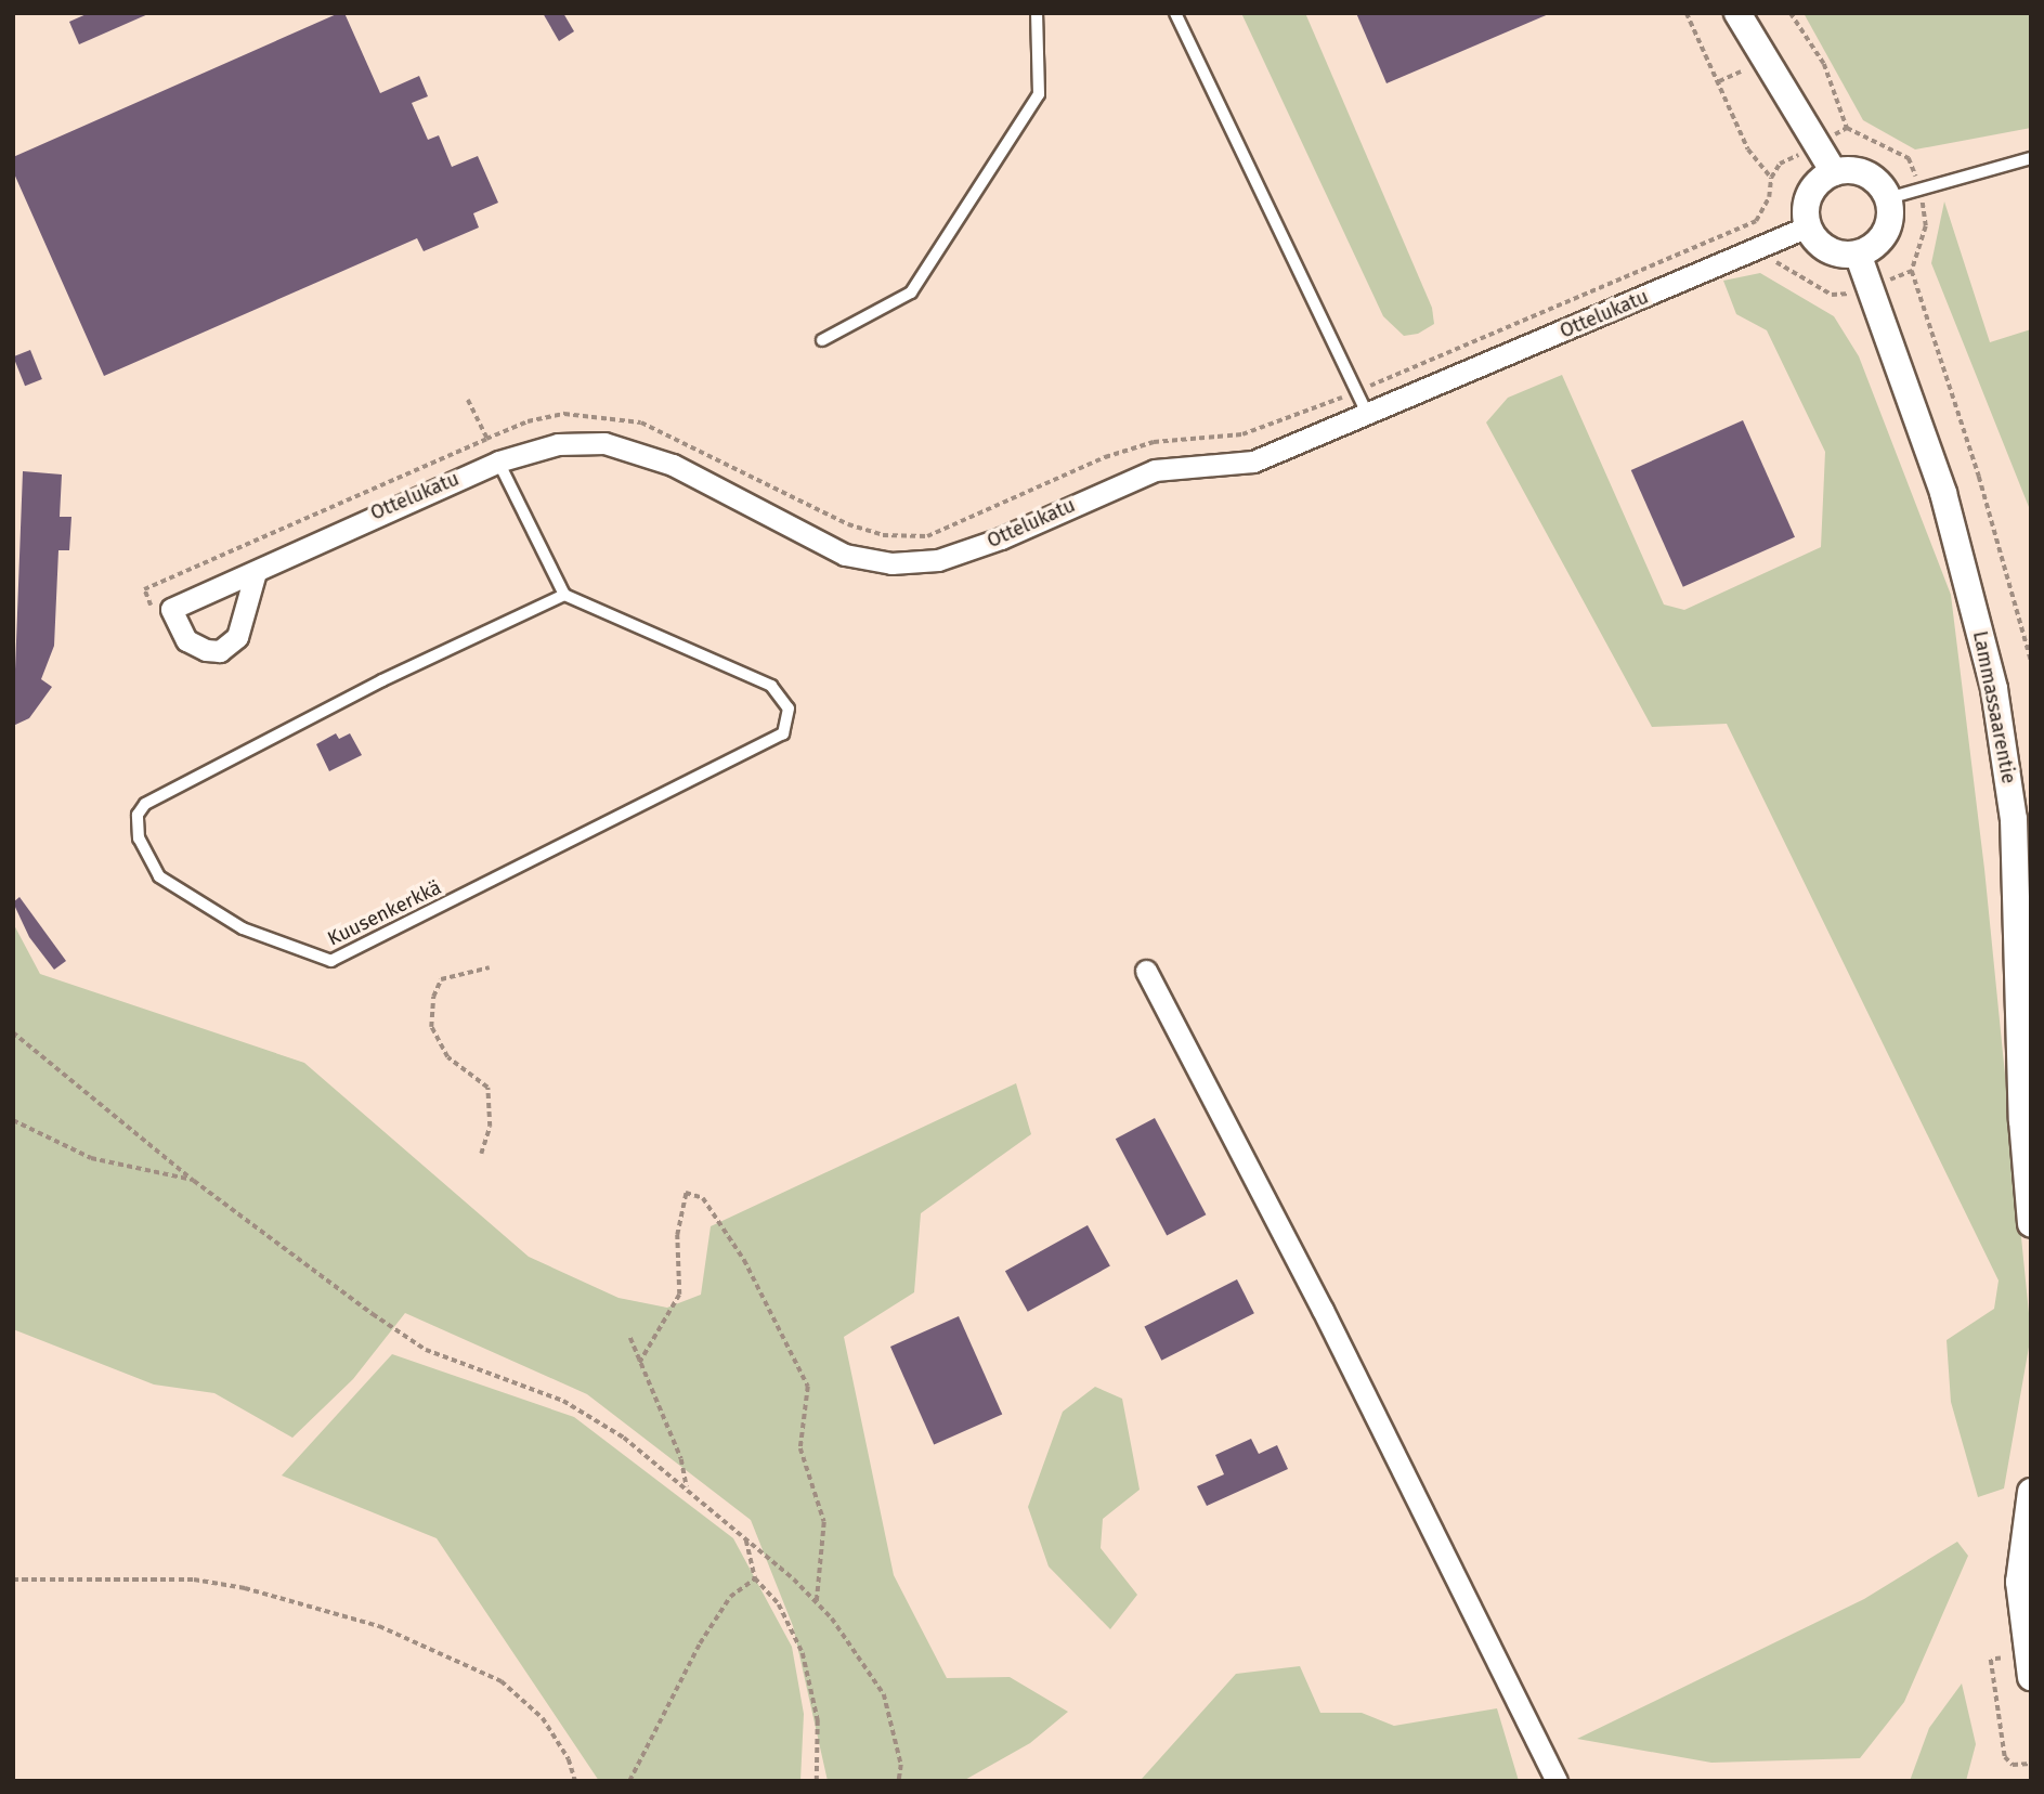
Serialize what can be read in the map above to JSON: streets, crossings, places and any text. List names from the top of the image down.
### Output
{
  "streets": {
    "street": ["Ottelukatu", "Lammassaarentie"],
    "lane": ["Kuusenkerkkä"]
  },
  "crossings": [
    ["Ottelukatu", "Lammassaarentie"]
  ]
}
